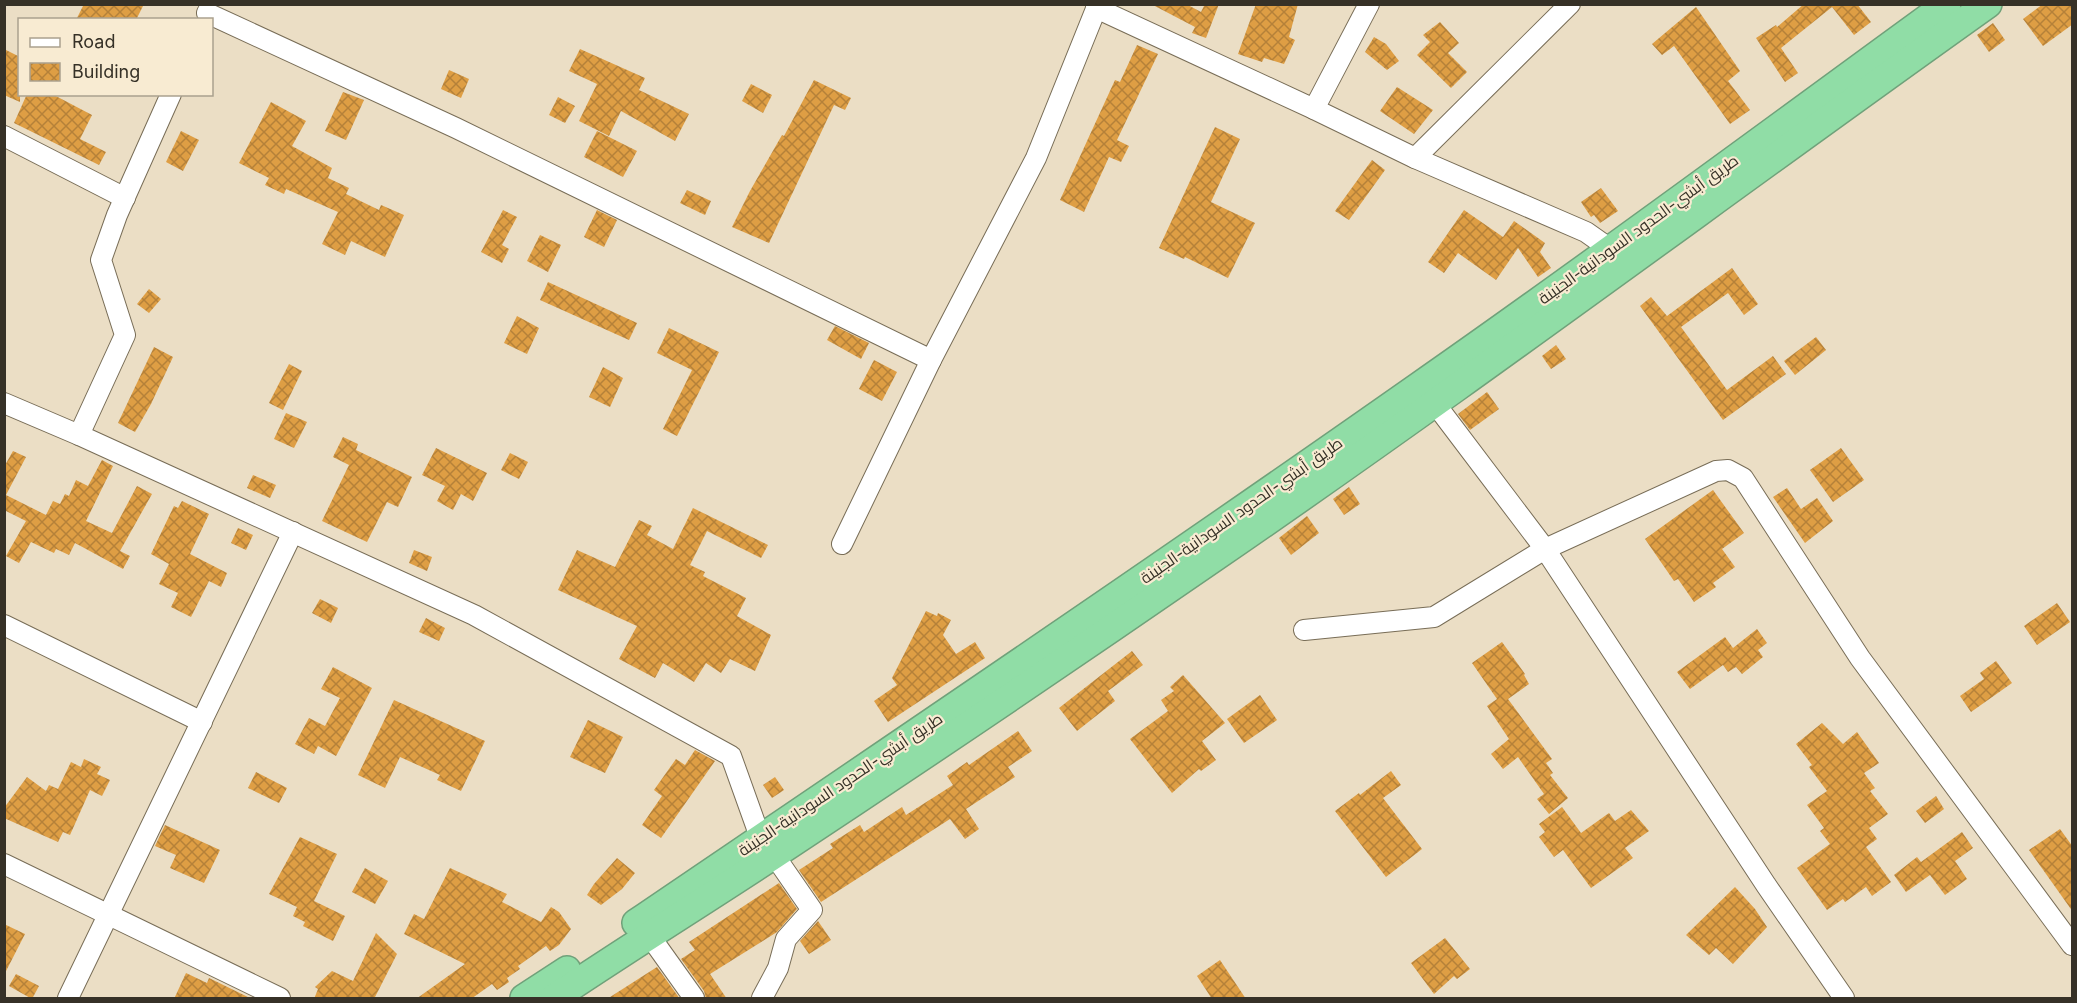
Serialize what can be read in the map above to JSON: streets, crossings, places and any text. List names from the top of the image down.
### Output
{
  "streets": {
    "highway": ["طريق أبشي-الحدود السودانية-الجنينة"]
  },
  "legend": ["Road", "Building"]
}
